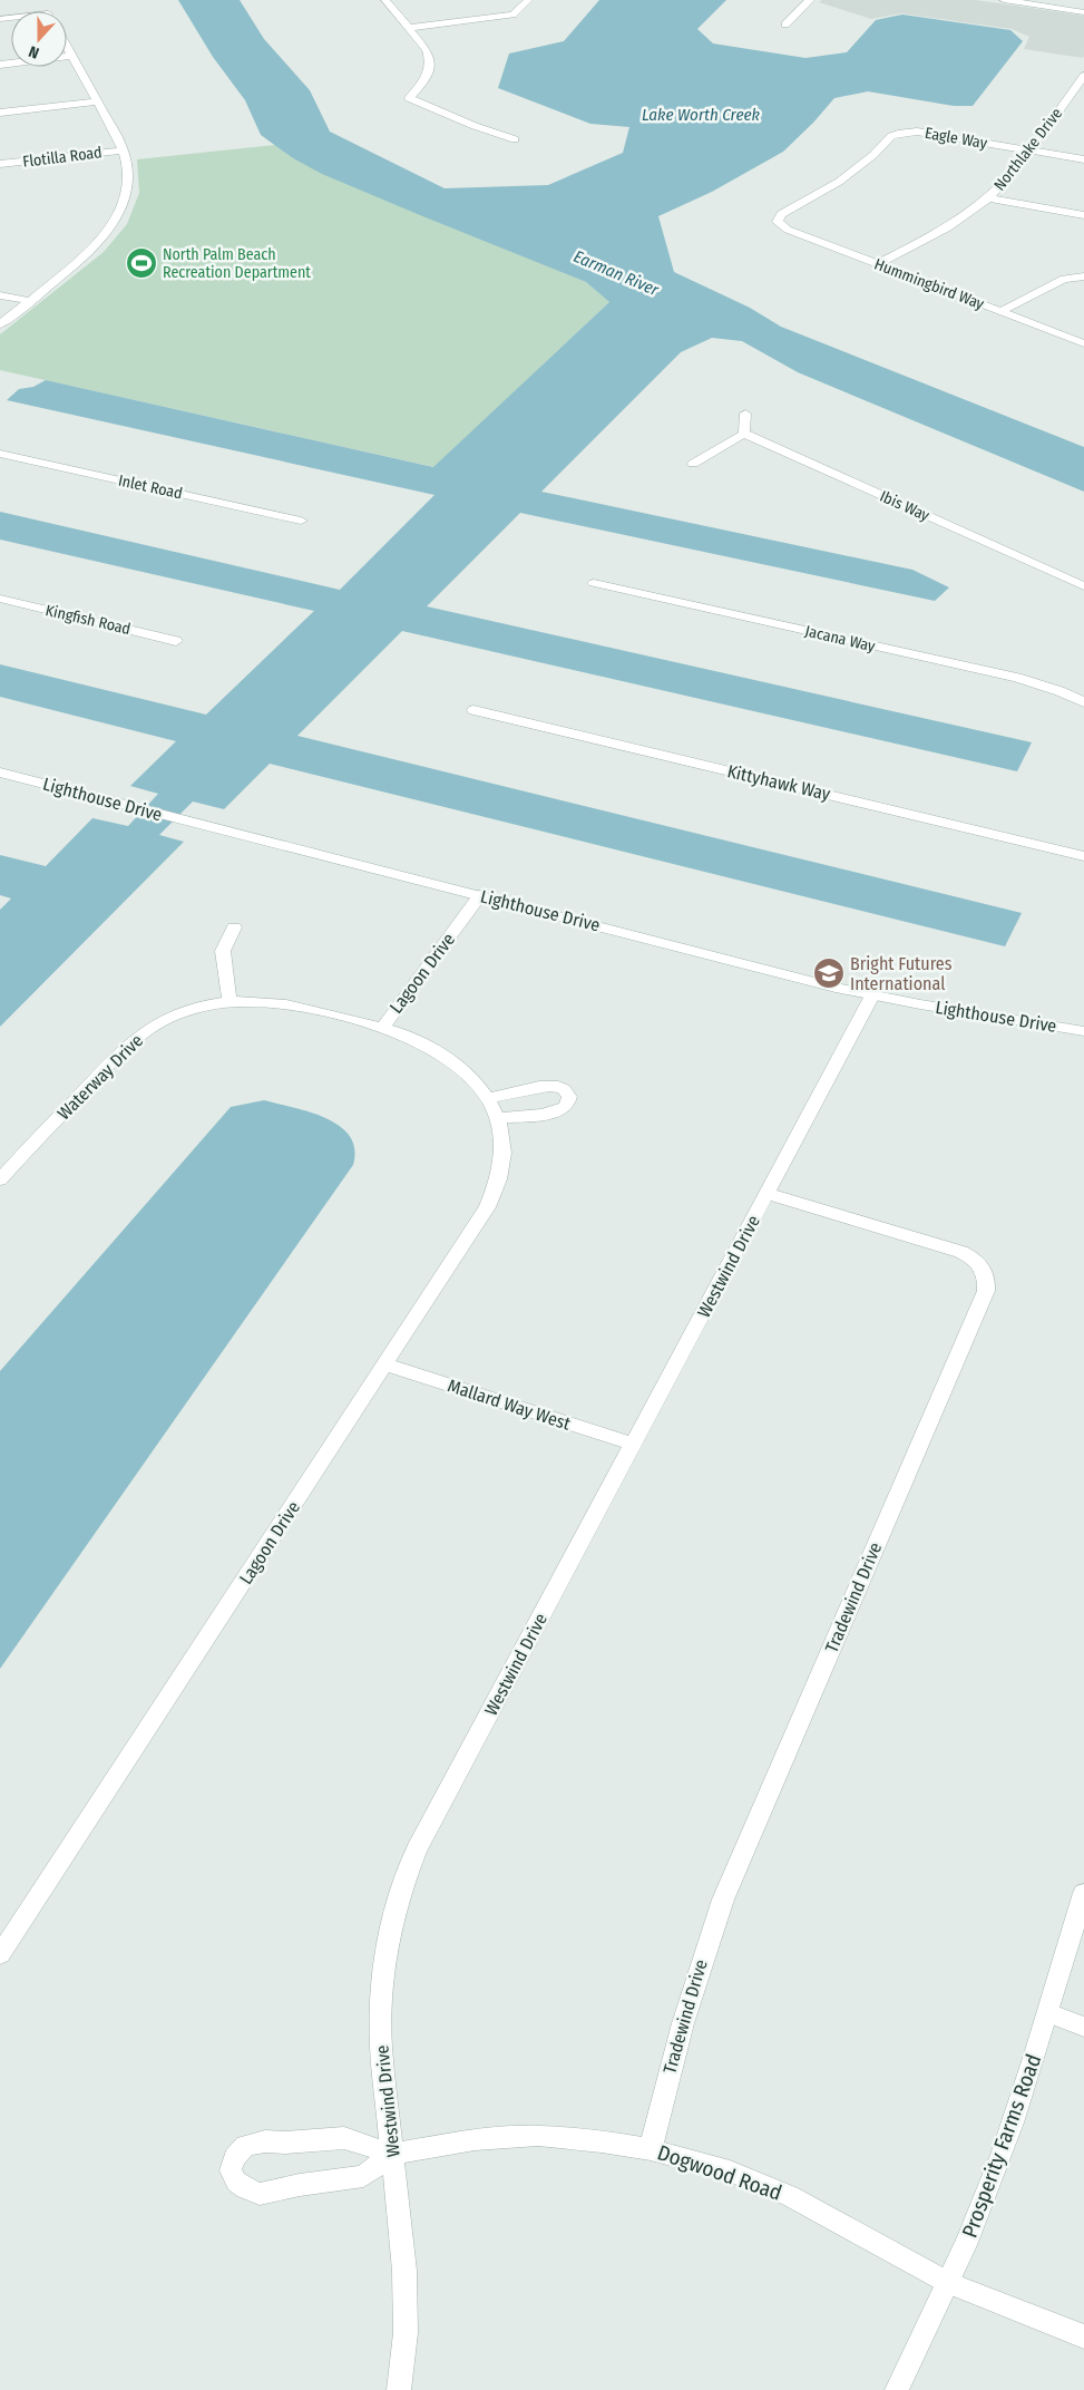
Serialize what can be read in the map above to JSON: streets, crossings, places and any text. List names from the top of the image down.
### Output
{
  "streets": {
    "street": [
      "Eagle Way",
      "Northlake Drive",
      "Flotilla Road",
      "Hummingbird Way",
      "Inlet Road",
      "Ibis Way",
      "Kingfish Road",
      "Jacana Way",
      "Kittyhawk Way",
      "Lighthouse Drive",
      "Lagoon Drive",
      "Waterway Drive",
      "Westwind Drive",
      "Mallard Way West",
      "Tradewind Drive",
      "Prosperity Farms Road",
      "Dogwood Road"
    ]
  },
  "crossings": [
    ["Eagle Way", "Northlake Drive"],
    ["Eagle Way", "Hummingbird Way"],
    ["Northlake Drive", "Hummingbird Way"],
    ["Lighthouse Drive", "Lagoon Drive"],
    ["Lighthouse Drive", "Westwind Drive"],
    ["Lagoon Drive", "Waterway Drive"],
    ["Lagoon Drive", "Mallard Way West"],
    ["Westwind Drive", "Mallard Way West"],
    ["Westwind Drive", "Tradewind Drive"],
    ["Westwind Drive", "Dogwood Road"],
    ["Tradewind Drive", "Dogwood Road"],
    ["Prosperity Farms Road", "Dogwood Road"]
  ],
  "water": ["Lake Worth Creek", "Earman River"],
  "places": {
    "sports": ["North Palm Beach Recreation Department"],
    "school or university": ["Bright Futures International"]
  },
  "north": "bottom"
}
